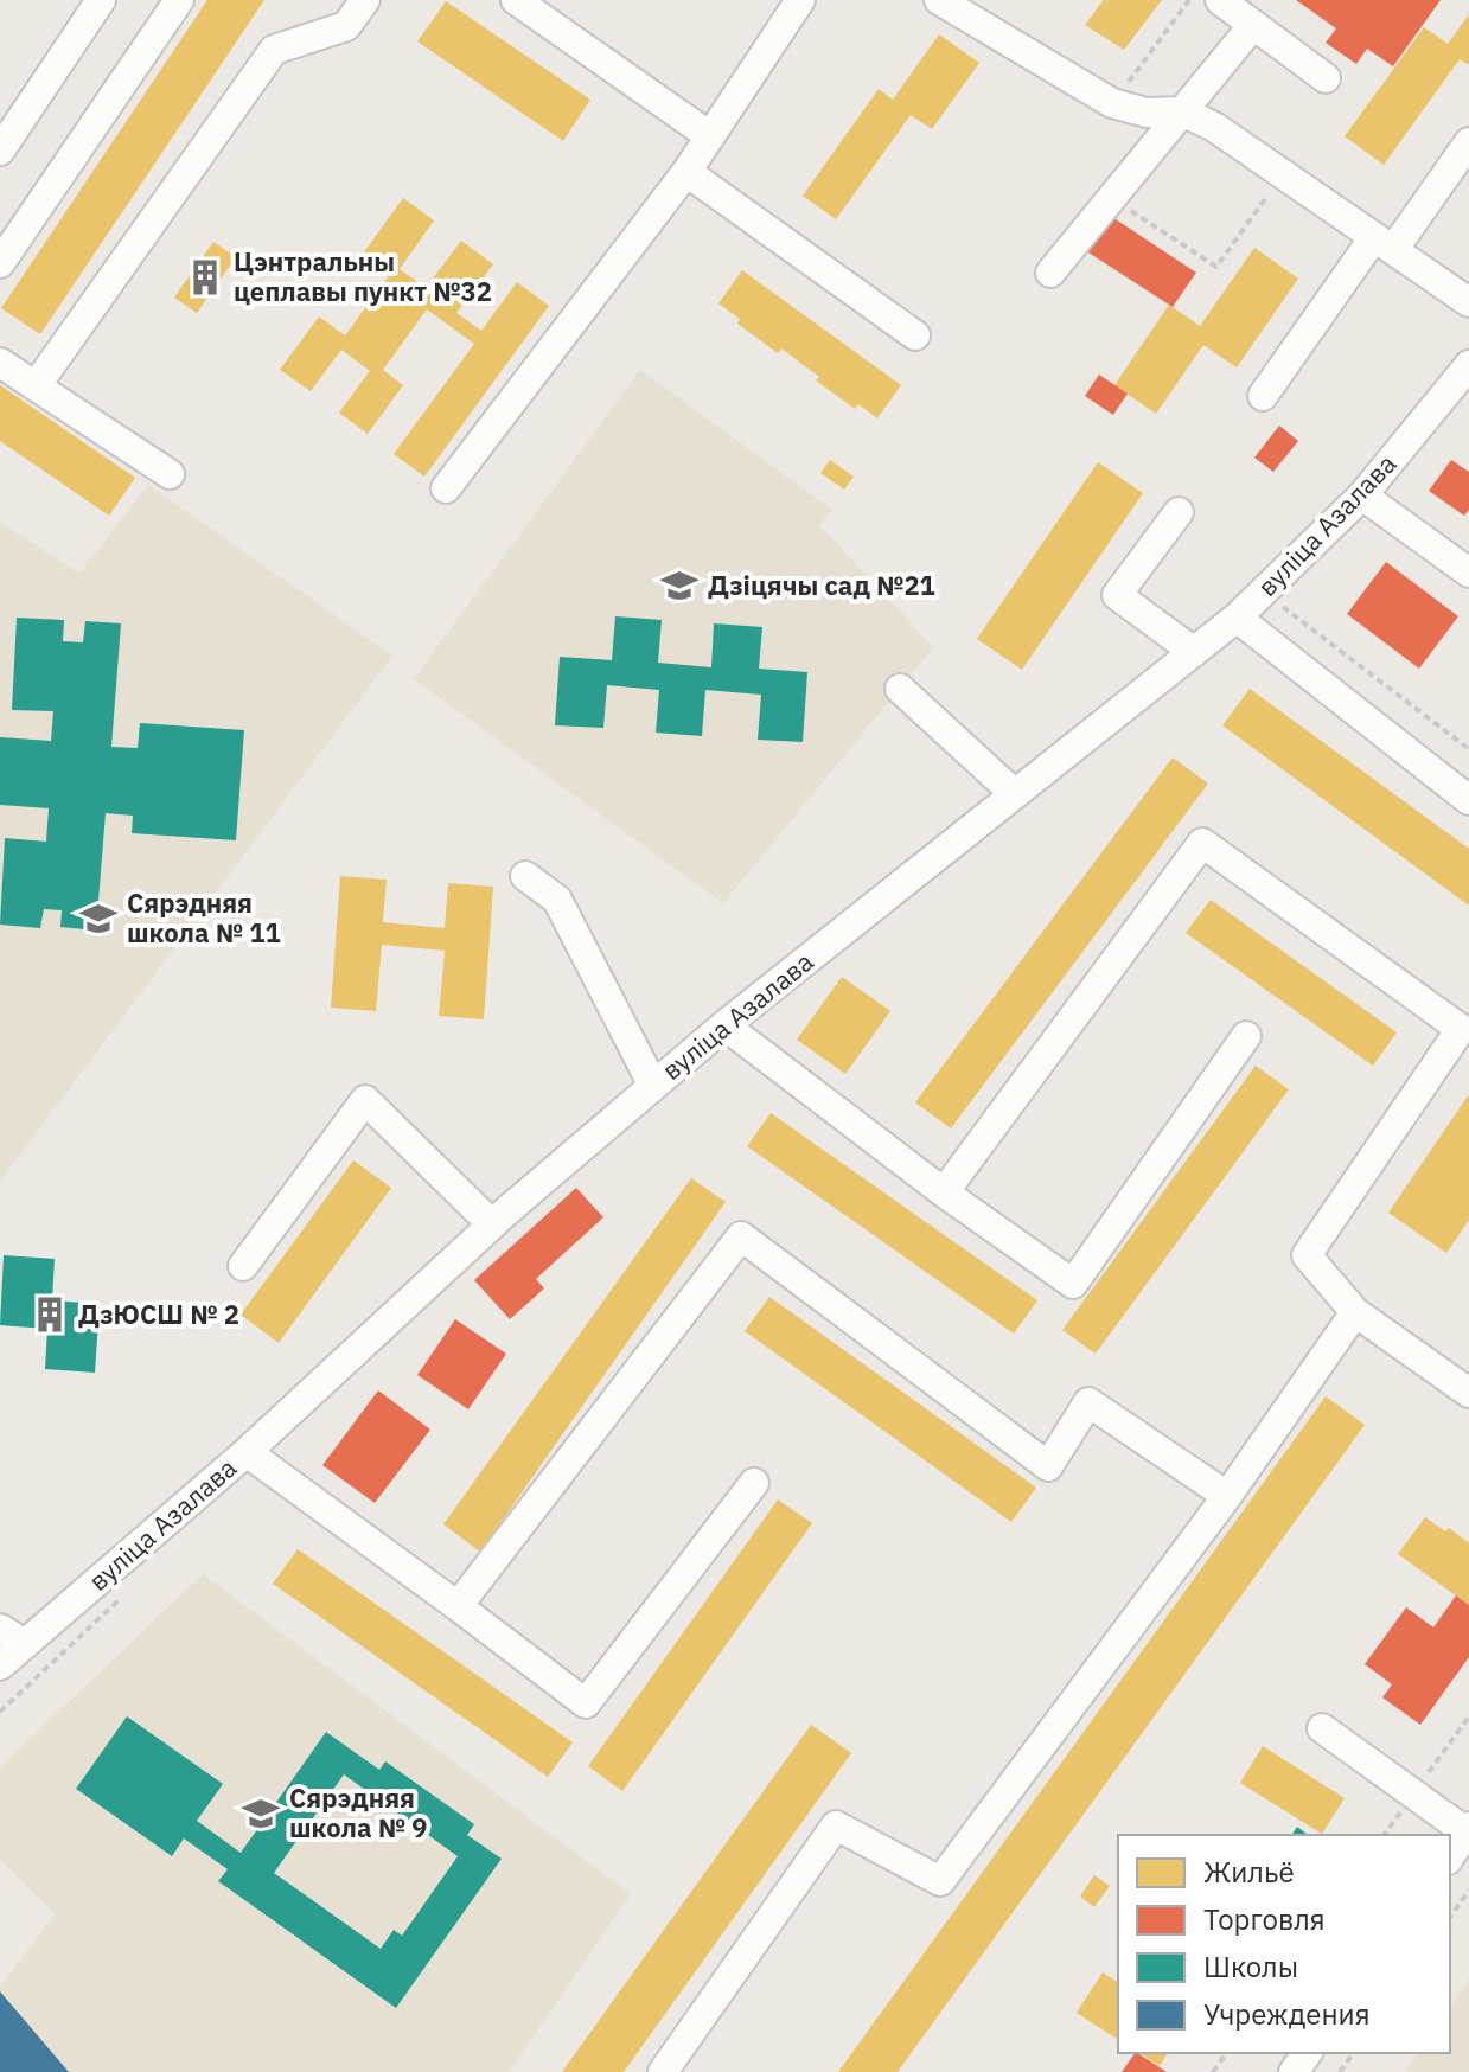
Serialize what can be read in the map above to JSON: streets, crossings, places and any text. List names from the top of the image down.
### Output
{
  "streets": {
    "street": ["вуліца Азалава"]
  },
  "places": {
    "building": ["Цэнтральны цеплавы пункт №32", "ДзЮСШ № 2"],
    "school or university": ["Дзіцячы сад №21", "Сярэдняя школа № 11", "Сярэдняя школа № 9"]
  },
  "legend": [
    "Жильё",
    "Торговля",
    "Школы",
    "Учреждения"
  ]
}
